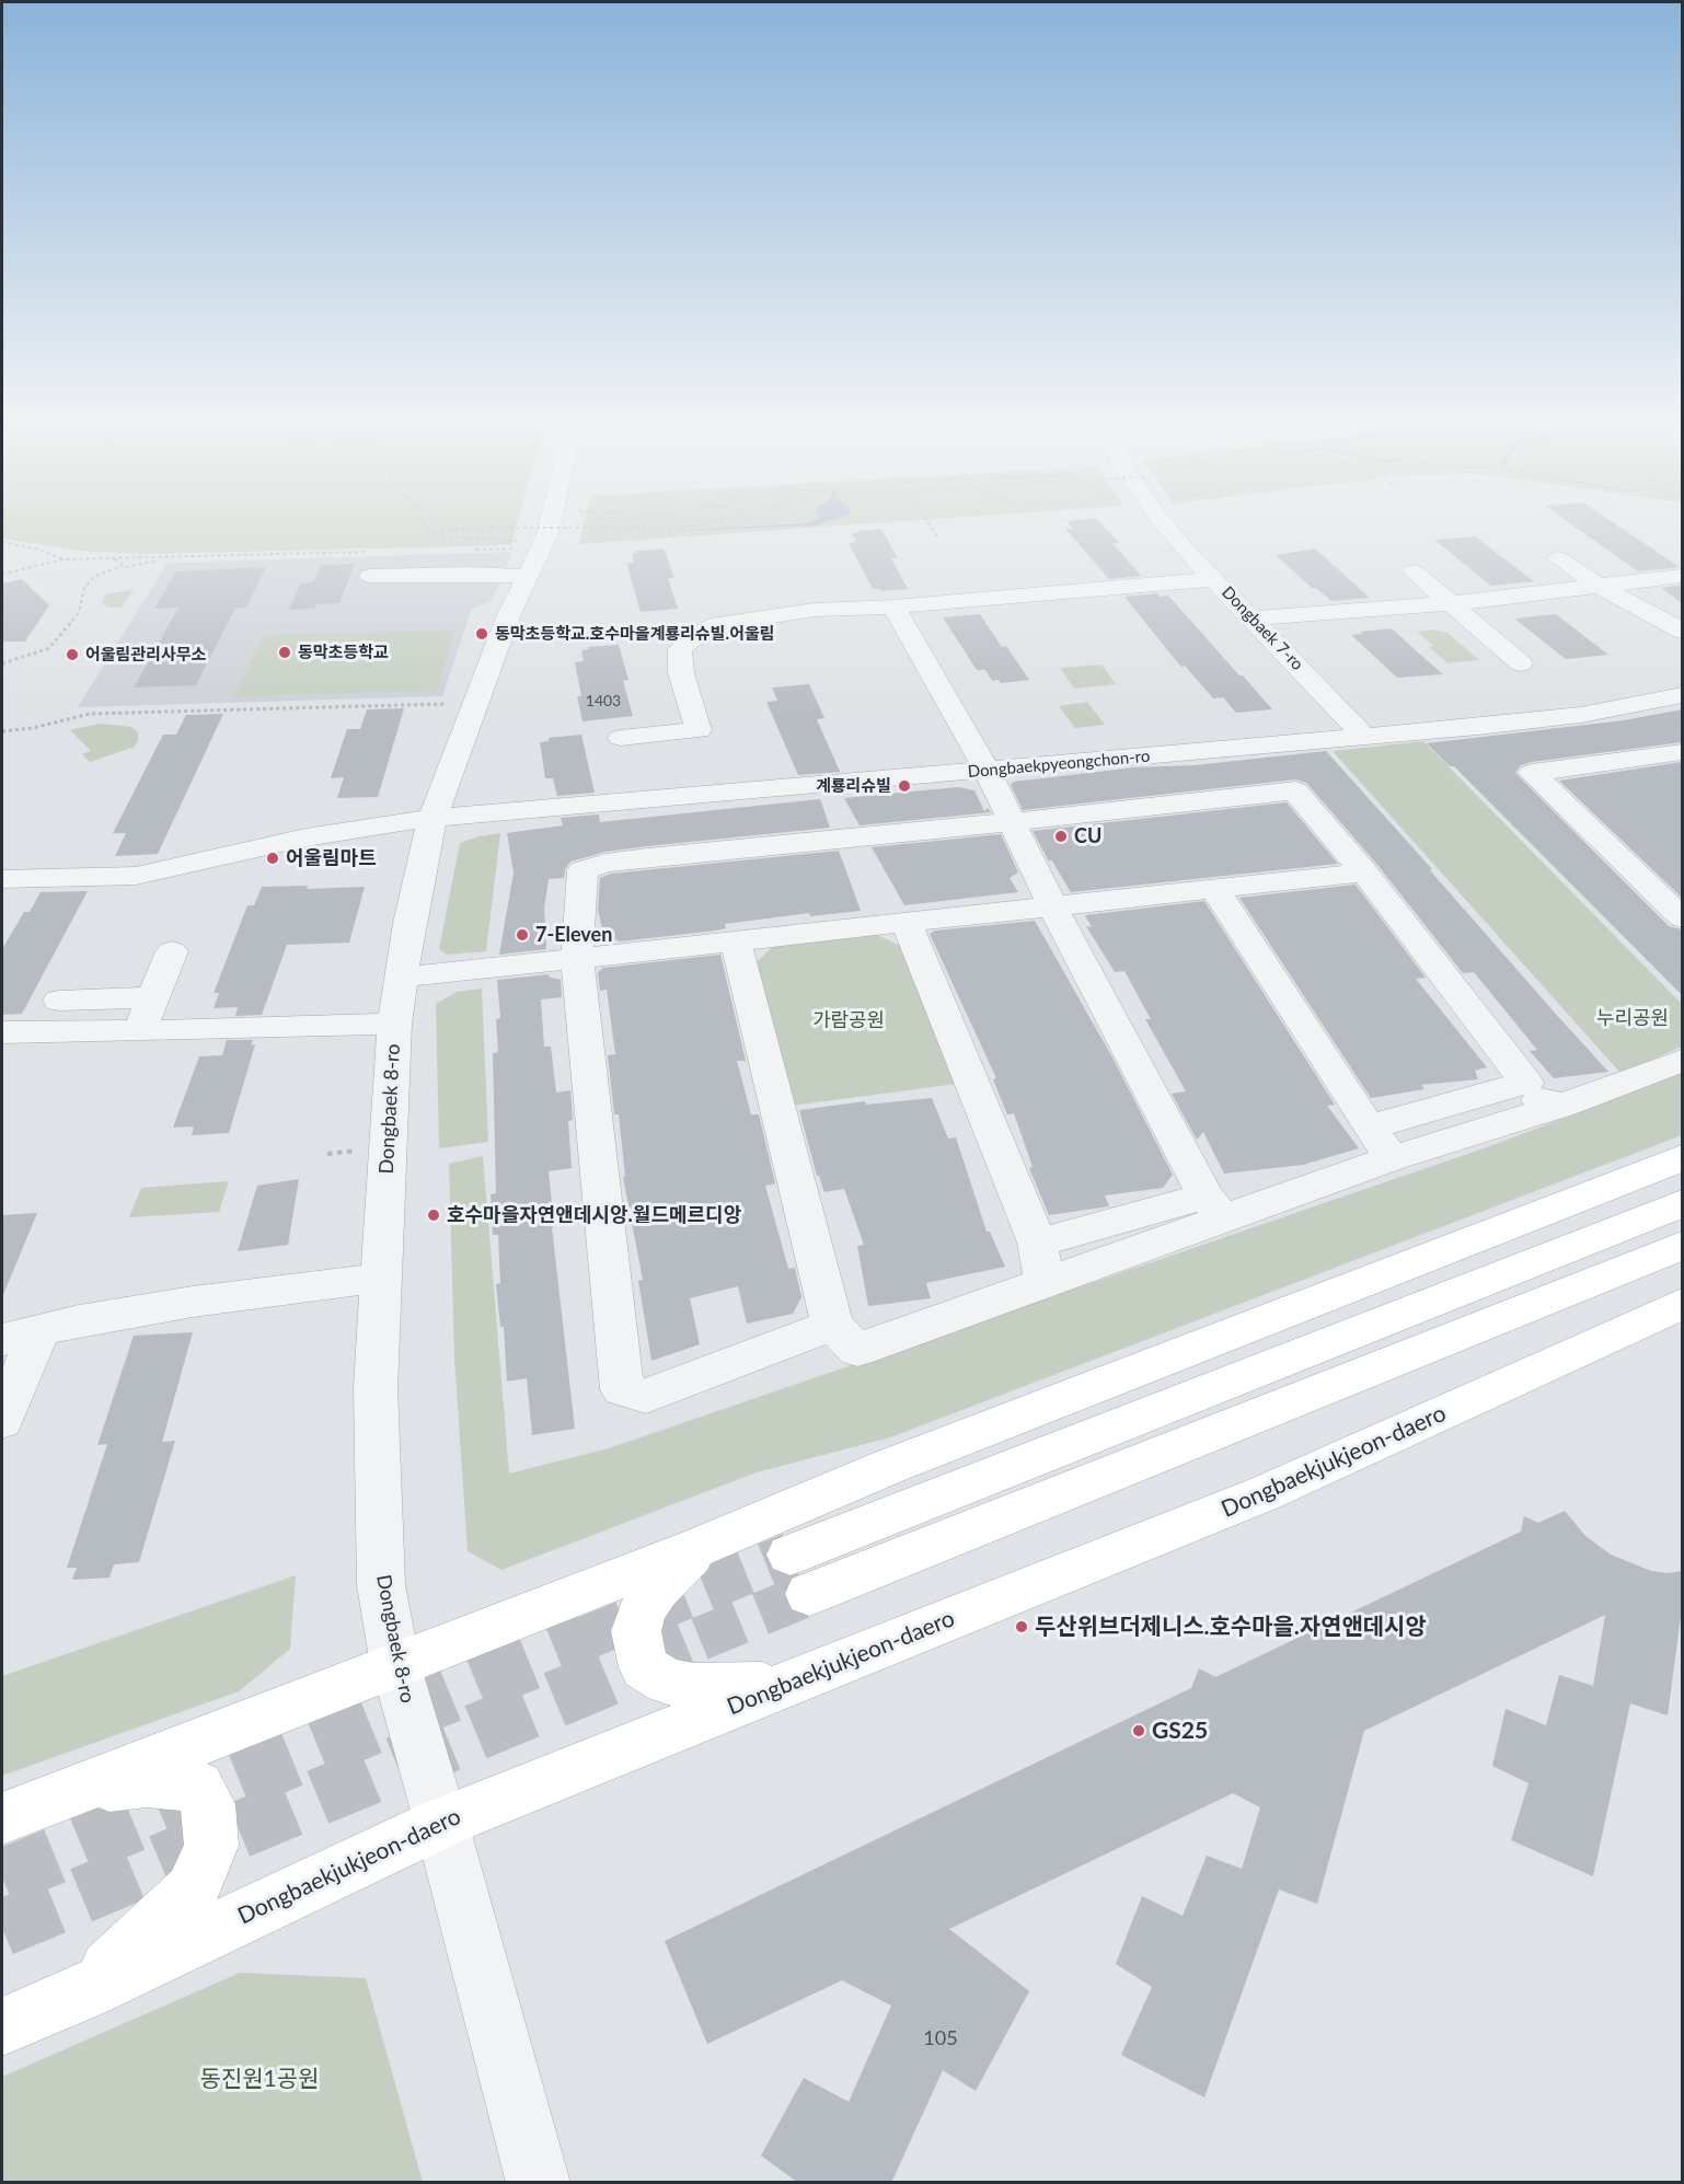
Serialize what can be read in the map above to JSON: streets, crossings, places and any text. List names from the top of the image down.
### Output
{
  "streets": {
    "main road": ["Dongbaekjukjeon-daero"],
    "street": ["Dongbaek 7-ro", "Dongbaekpyeongchon-ro", "Dongbaek 8-ro"]
  },
  "crossings": [
    ["Dongbaek 7-ro", "Dongbaekpyeongchon-ro"],
    ["Dongbaekpyeongchon-ro", "Dongbaek 8-ro"],
    ["Dongbaek 8-ro", "Dongbaekjukjeon-daero"]
  ],
  "parks": ["누리공원", "가람공원", "동진원1공원"],
  "places": [
    "동막초등학교.호수마을계룡리슈빌.어울림",
    "동막초등학교",
    "어울림관리사무소",
    "계룡리슈빌",
    "CU",
    "어울림마트",
    "7-Eleven",
    "호수마을자연앤데시앙.월드메르디앙",
    "두산위브더제니스.호수마을.자연앤데시앙",
    "GS25"
  ],
  "house_numbers": ["1403", "105"]
}
